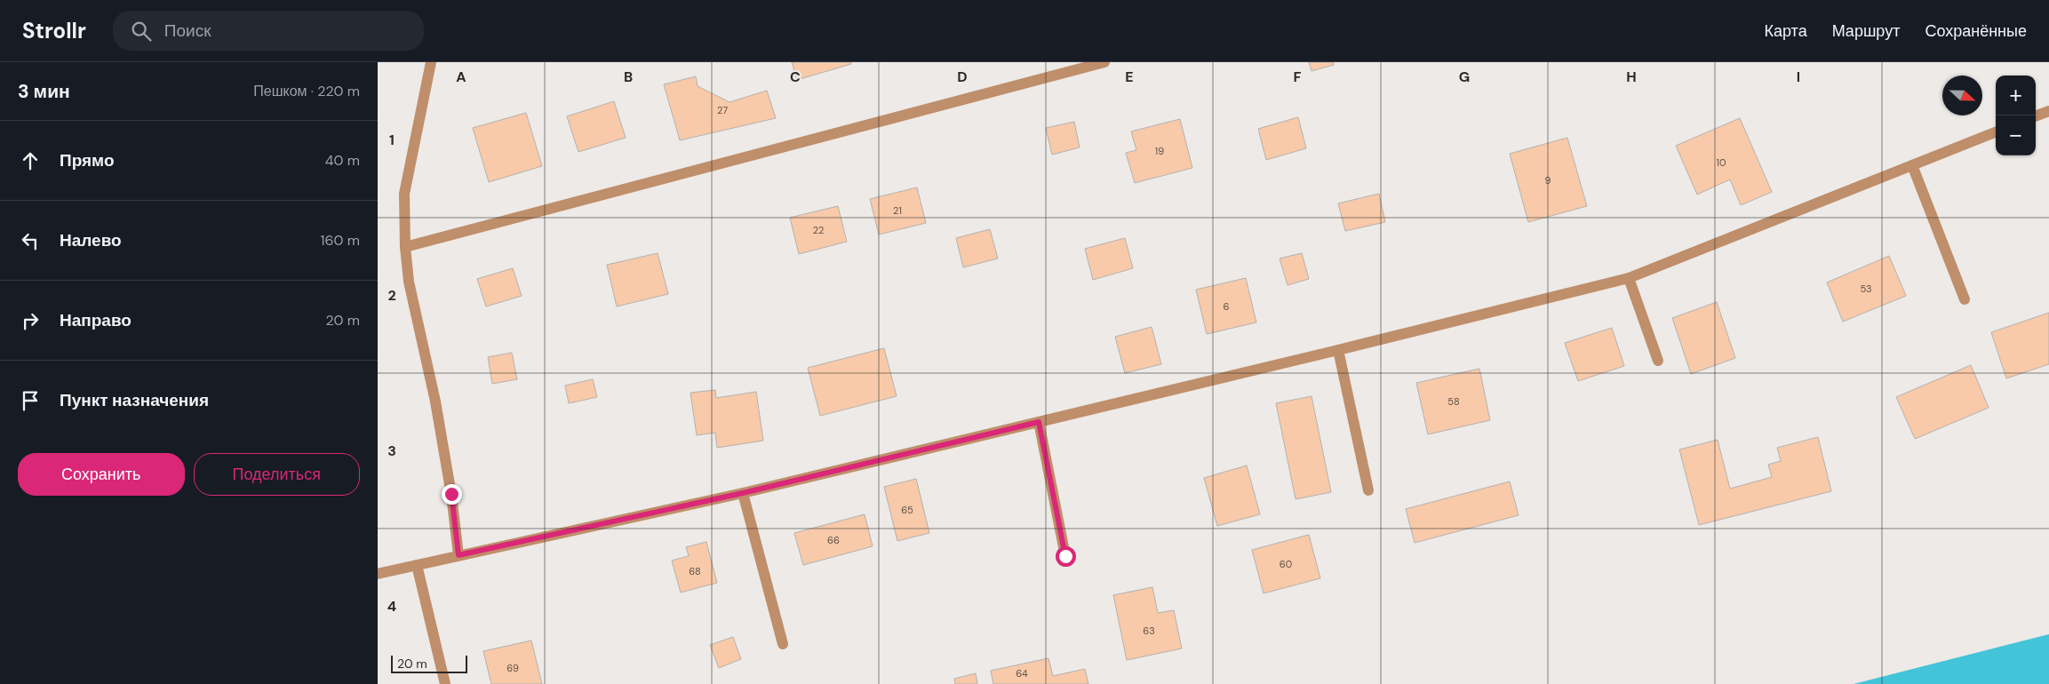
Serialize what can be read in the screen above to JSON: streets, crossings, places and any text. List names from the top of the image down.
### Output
{
  "house_numbers": [
    "27",
    "19",
    "10",
    "9",
    "21",
    "22",
    "53",
    "6",
    "58",
    "65",
    "66",
    "60",
    "68",
    "63",
    "69",
    "64"
  ],
  "scale_bar": "20 m",
  "north": "right",
  "page": {
    "header": "Strollr",
    "search": "Поиск",
    "nav": ["Карта", "Маршрут", "Сохранённые"],
    "heading": ["3 мин", "Пешком · 220 m"],
    "map_buttons": ["+", "−"],
    "list": [
      ["Прямо", "40 m"],
      ["Налево", "160 m"],
      ["Направо", "20 m"],
      "Пункт назначения"
    ],
    "buttons": ["Сохранить", "Поделиться"],
    "scale": "20 m"
  },
  "grid": {
    "columns": [
      "A",
      "B",
      "C",
      "D",
      "E",
      "F",
      "G",
      "H",
      "I"
    ],
    "rows": [
      "1",
      "2",
      "3",
      "4"
    ]
  }
}
